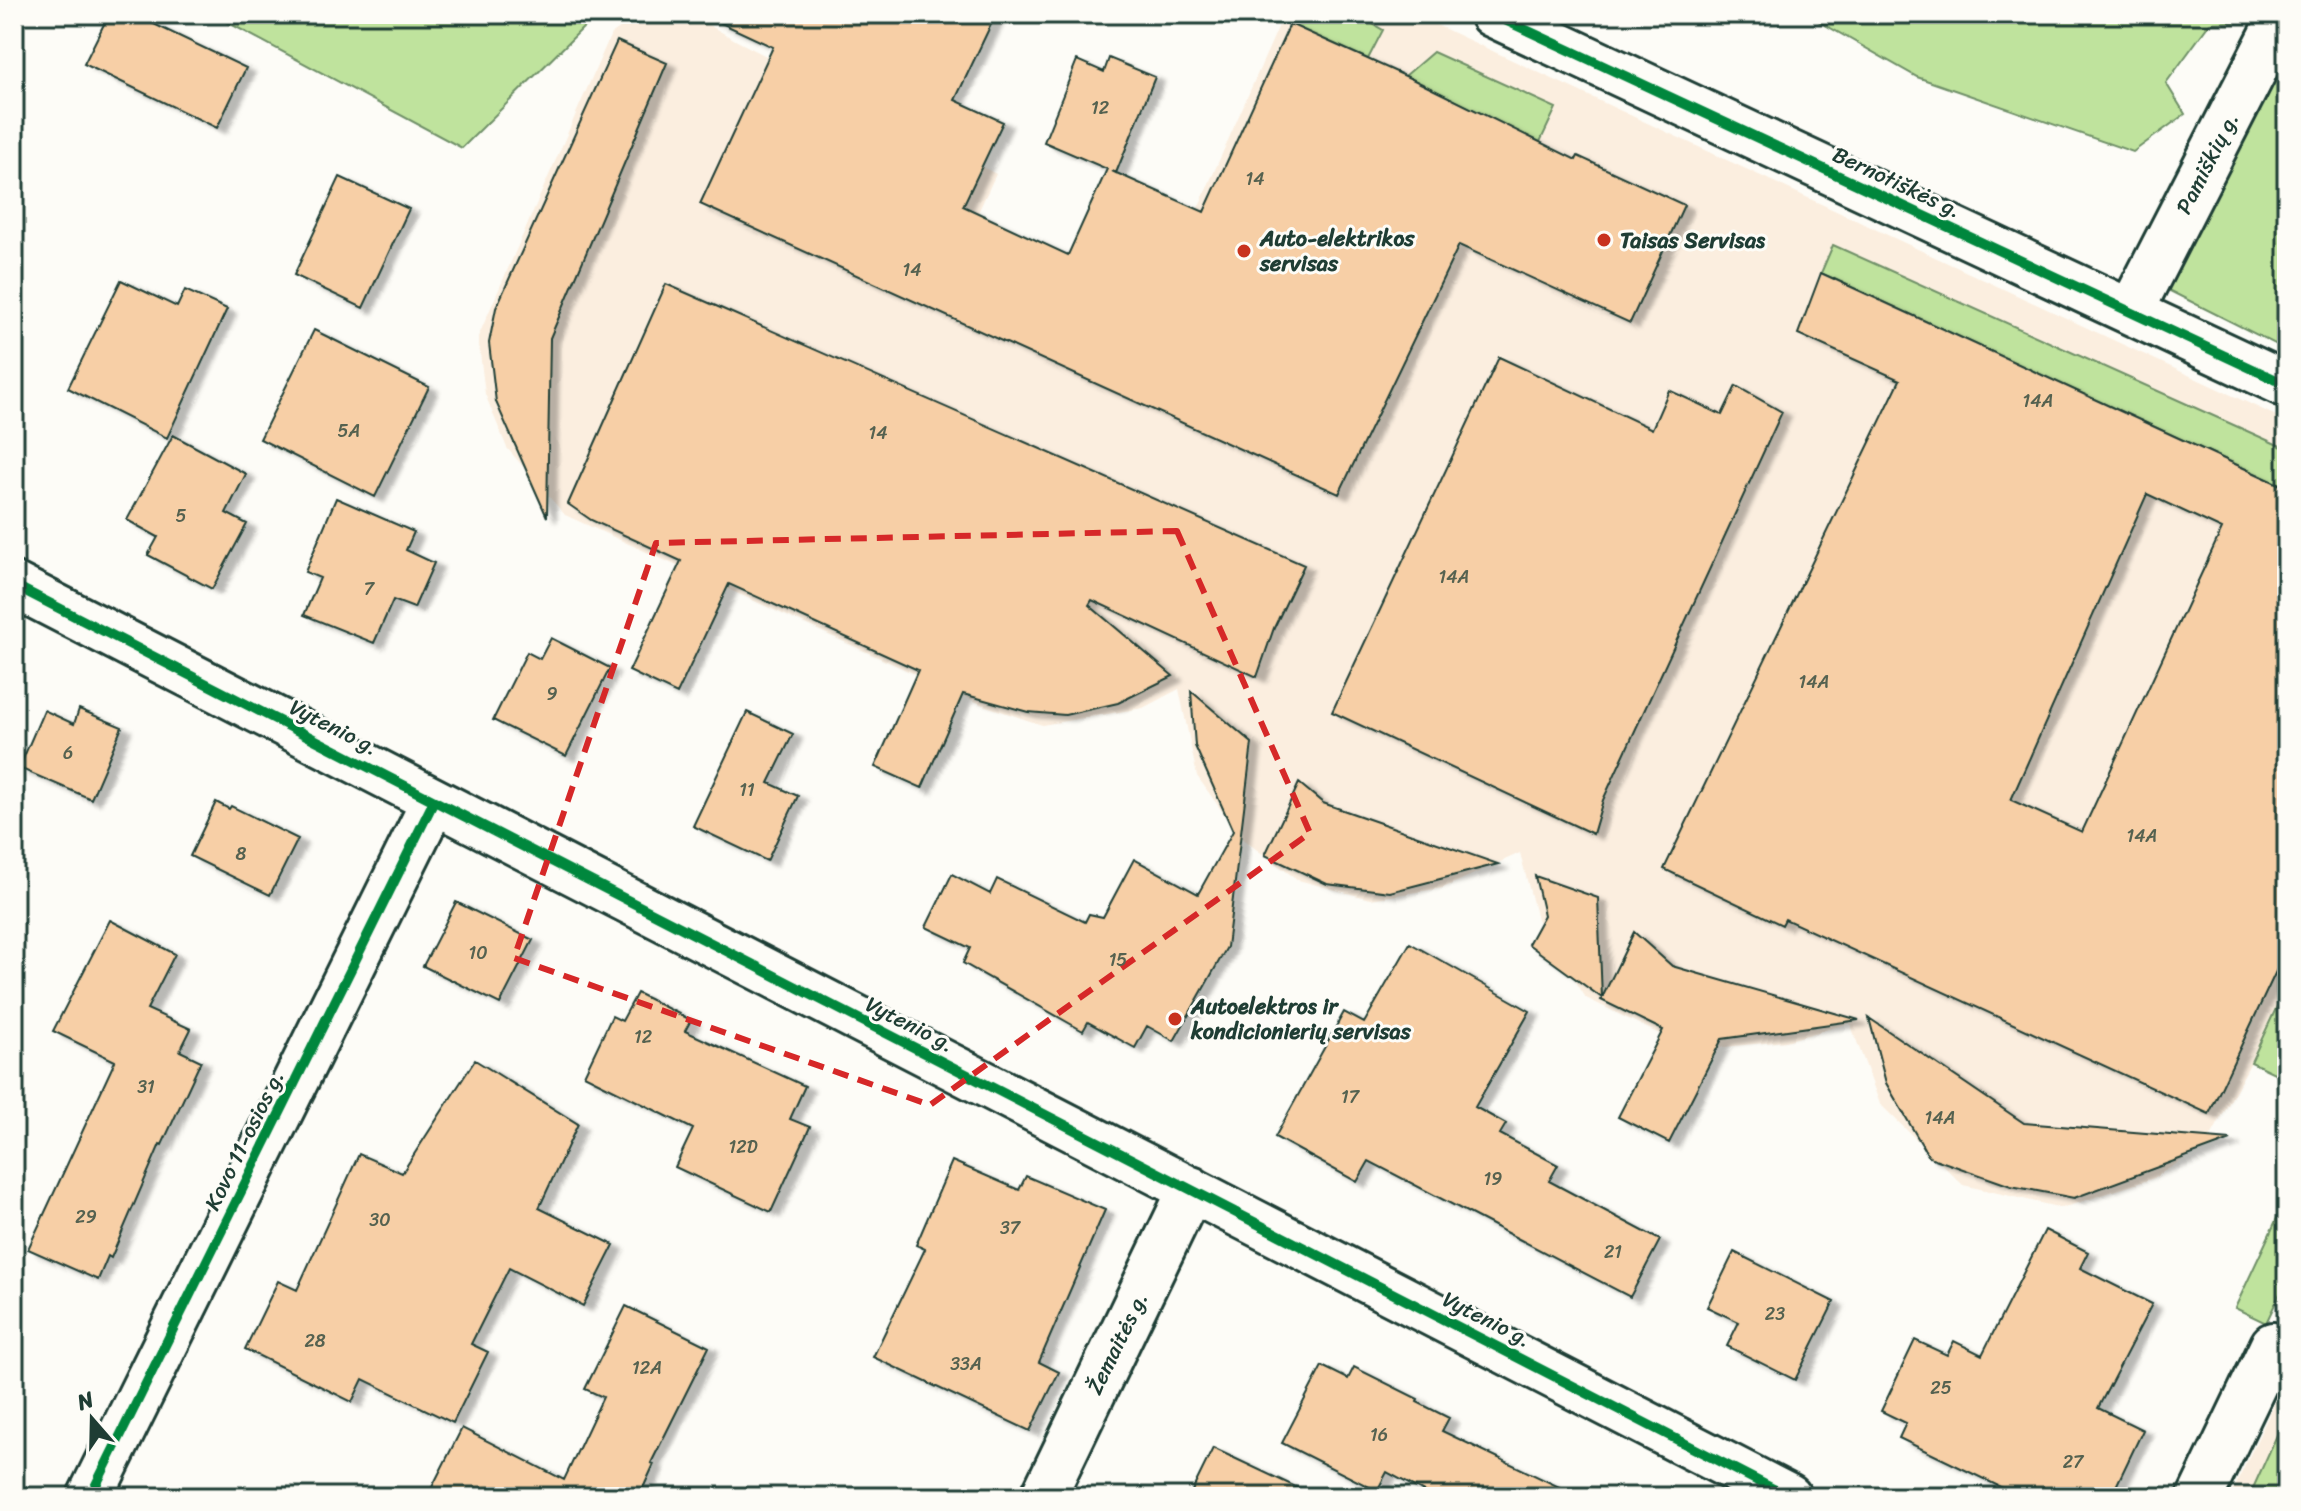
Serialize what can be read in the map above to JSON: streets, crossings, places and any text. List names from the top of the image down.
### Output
{
  "streets": {
    "street": [
      "Pamiškių g.",
      "Bernotiškės g.",
      "Vytenio g.",
      "Kovo 11-osios g.",
      "Žemaitės g."
    ]
  },
  "crossings": [
    ["Pamiškių g.", "Bernotiškės g."],
    ["Vytenio g.", "Kovo 11-osios g."],
    ["Vytenio g.", "Žemaitės g."]
  ],
  "places": ["Taisas Servisas", "Auto-elektrikos servisas", "Autoelektros ir kondicionierių servisas"],
  "house_numbers": [
    "12",
    "14",
    "14",
    "14A",
    "5A",
    "14",
    "5",
    "14A",
    "7",
    "14A",
    "9",
    "6",
    "11",
    "14A",
    "8",
    "10",
    "15",
    "12",
    "31",
    "17",
    "14A",
    "12D",
    "19",
    "29",
    "30",
    "37",
    "21",
    "23",
    "28",
    "33A",
    "12A",
    "25",
    "16",
    "27"
  ],
  "north": "top"
}
